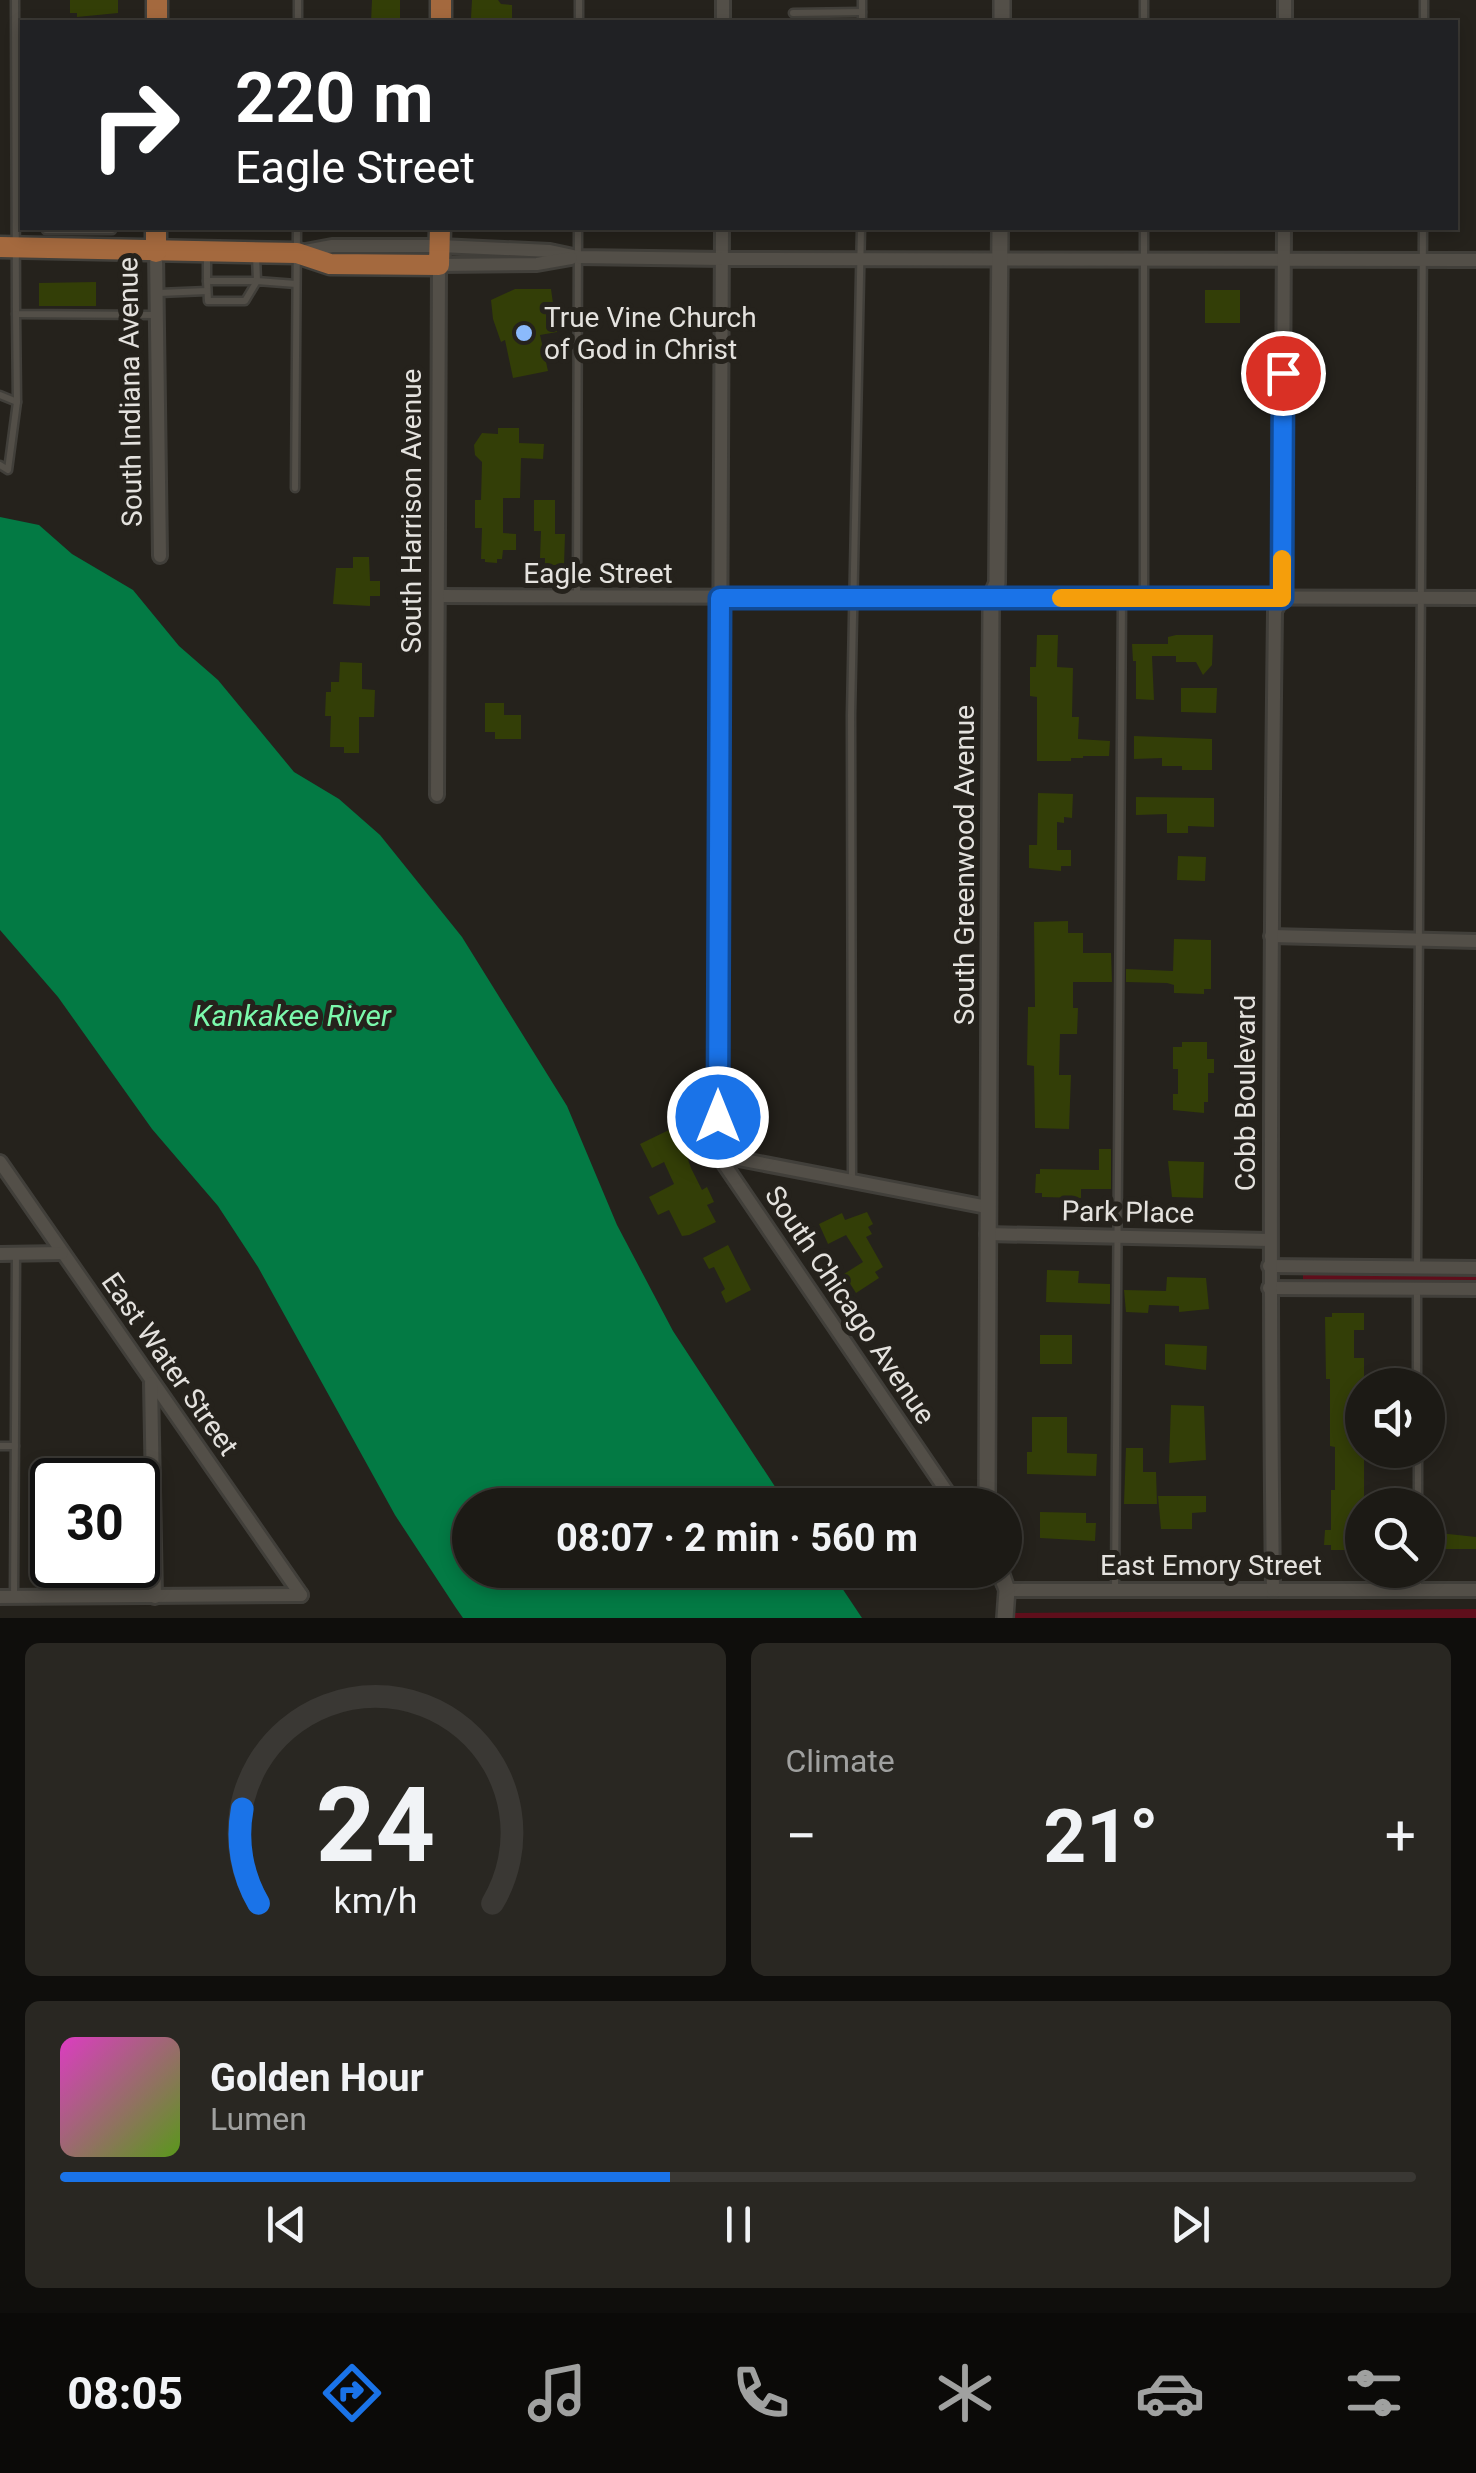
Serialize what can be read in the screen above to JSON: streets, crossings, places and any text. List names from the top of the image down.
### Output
{
  "streets": {
    "main road": ["South Indiana Avenue"],
    "street": [
      "South Harrison Avenue",
      "Eagle Street",
      "South Greenwood Avenue",
      "Cobb Boulevard",
      "Park Place",
      "South Chicago Avenue",
      "East Water Street",
      "East Emory Street"
    ]
  },
  "crossings": [
    ["South Harrison Avenue", "Eagle Street"],
    ["Eagle Street", "South Greenwood Avenue"],
    ["Eagle Street", "Cobb Boulevard"],
    ["South Greenwood Avenue", "Park Place"],
    ["Cobb Boulevard", "Park Place"],
    ["Cobb Boulevard", "East Emory Street"]
  ],
  "water": ["Kankakee River"],
  "places": ["True Vine Church of God in Christ"],
  "page": {
    "turn": ["220 m", "Eagle Street"],
    "limit": "30",
    "trip": "08:07 · 2 min · 560 m",
    "tile": "Climate",
    "heat": ["−", "21°", "+"],
    "song": ["Golden Hour", "Lumen"],
    "tabs": "08:05",
    "gauge": ["24", "km/h"]
  }
}
